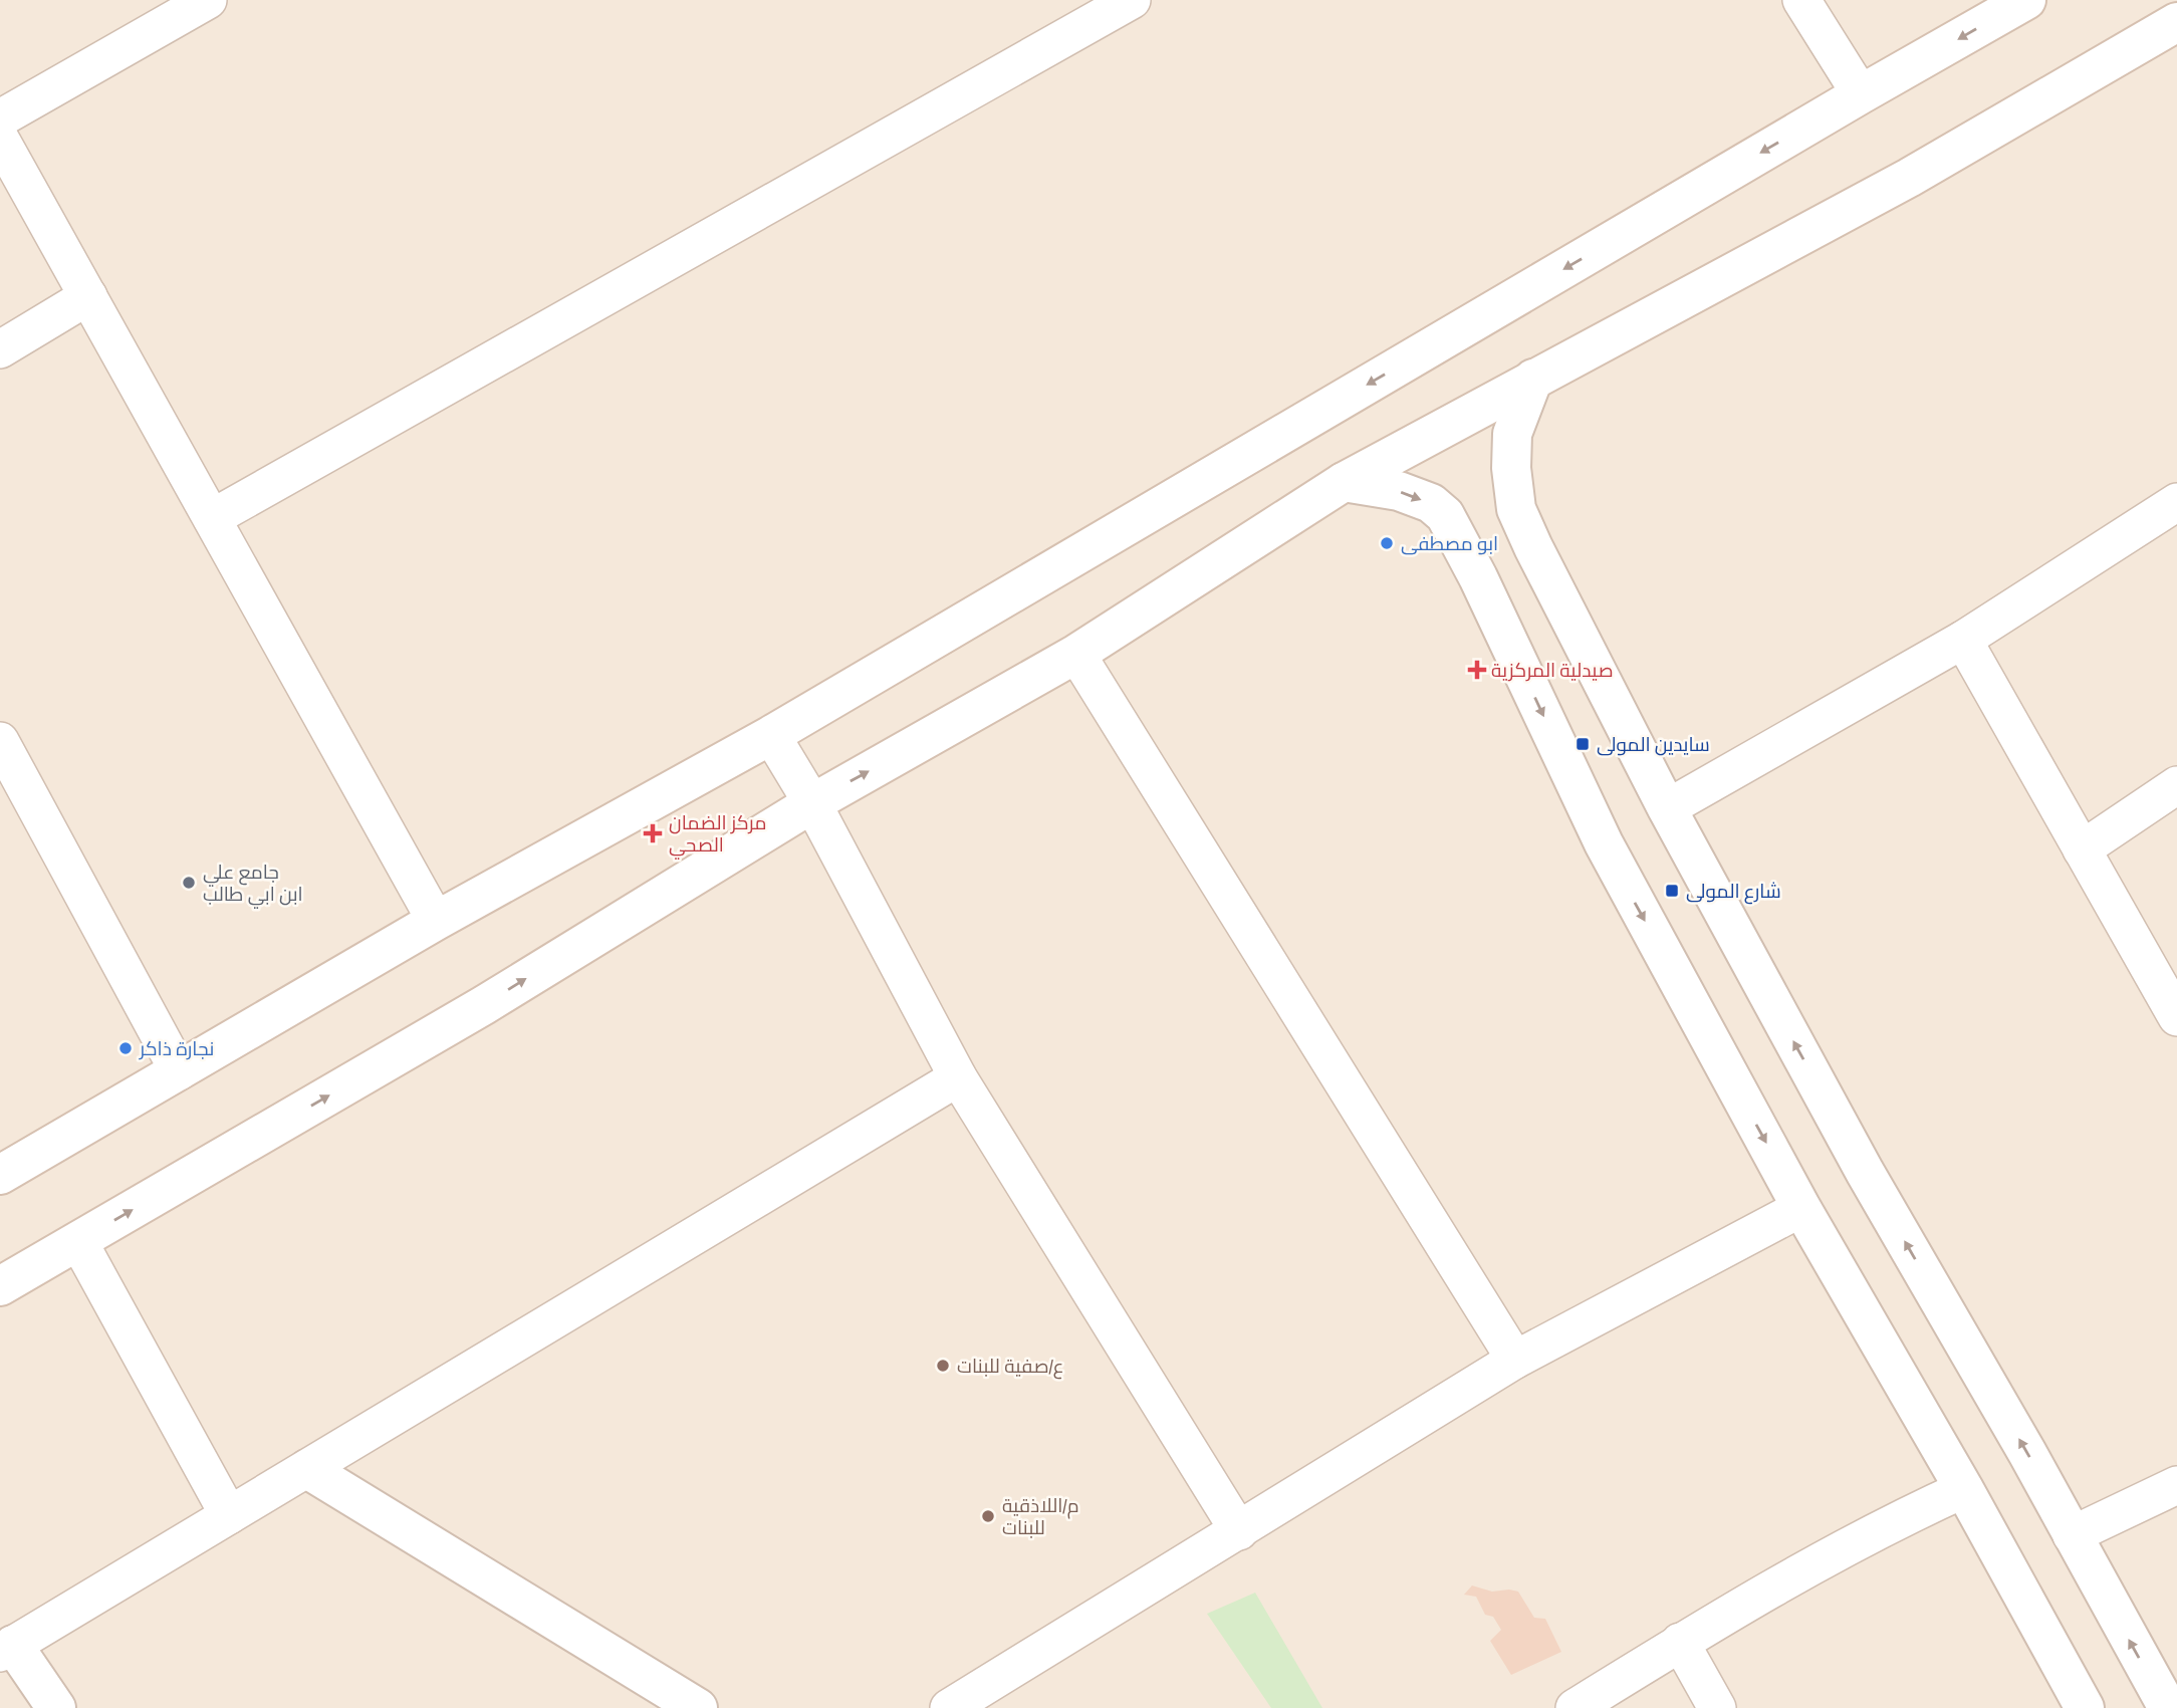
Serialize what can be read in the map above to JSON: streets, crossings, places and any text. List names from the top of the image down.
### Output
{
  "places": {
    "other": [
      "ابو مصطفى",
      "جامع علي ابن ابي طالب",
      "نجارة ذاكر",
      "ع/صفية للبنات",
      "م/اللاذقية للبنات"
    ],
    "health": ["صيدلية المركزية", "مركز الضمان الصحي"],
    "transit": ["سايدين المولى", "شارع المولى"]
  }
}
